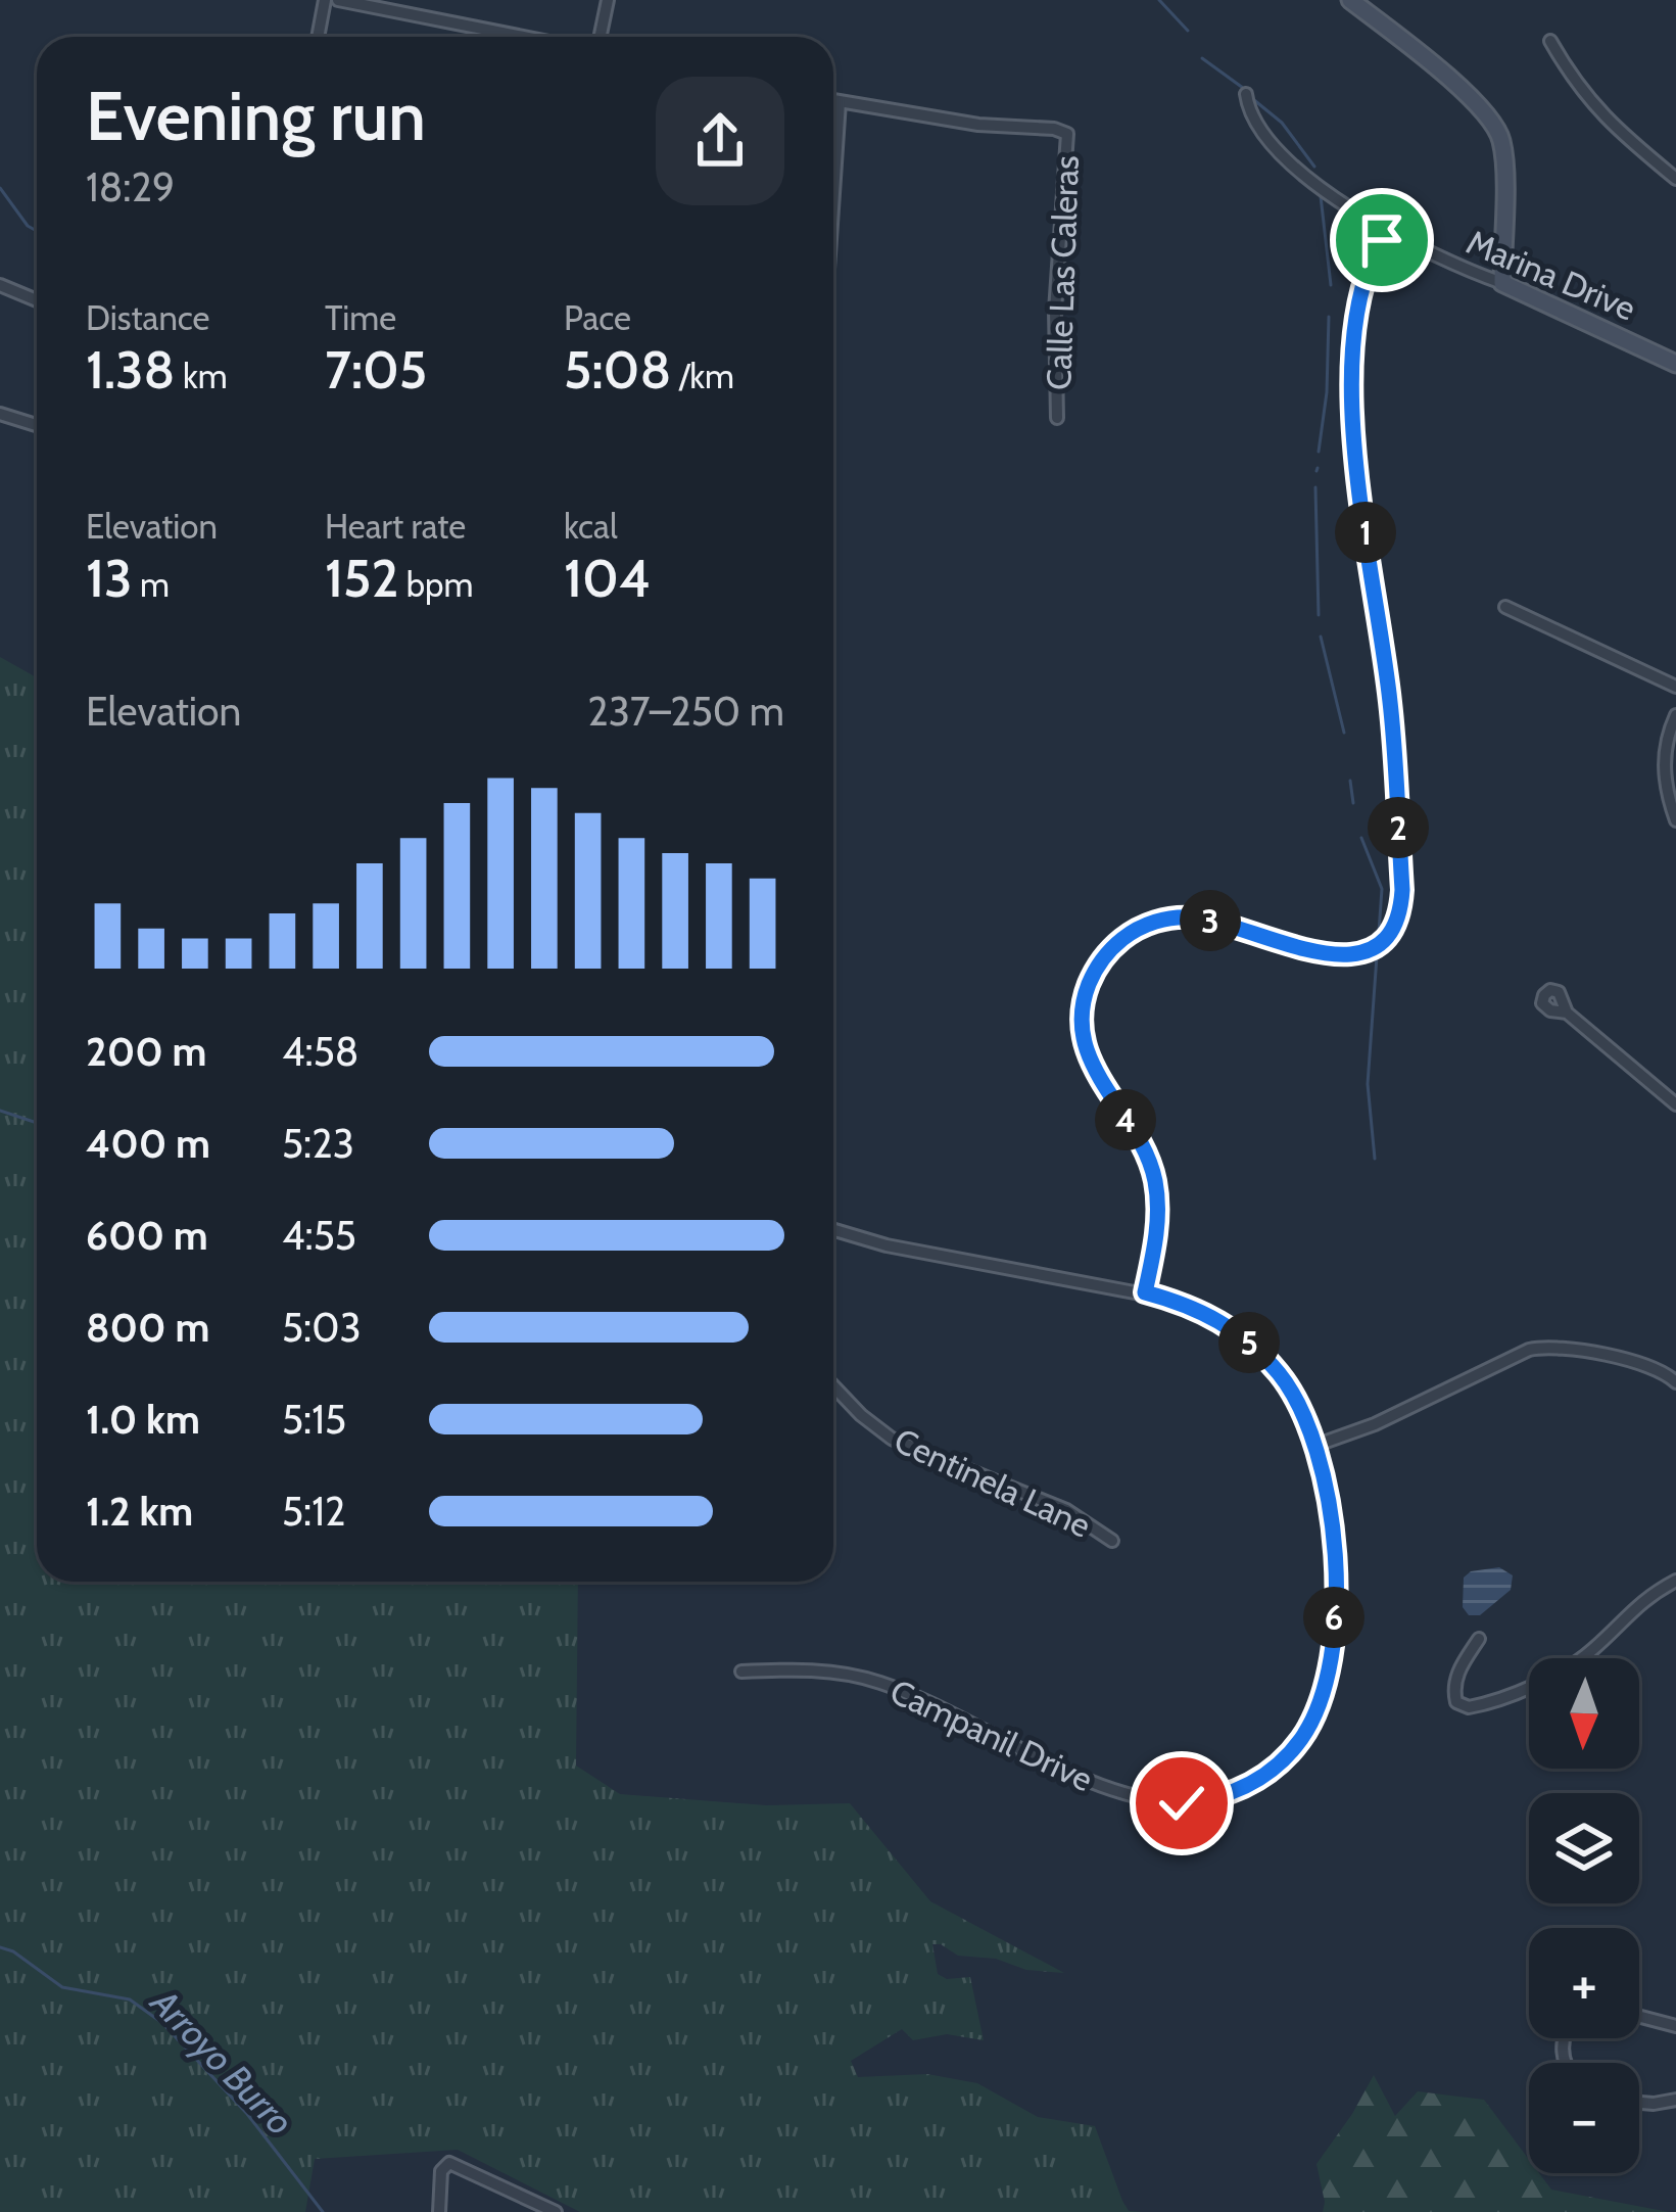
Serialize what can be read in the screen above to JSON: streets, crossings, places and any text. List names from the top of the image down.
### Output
{
  "streets": {
    "street": [
      "Calle Las Caleras",
      "Marina Drive",
      "Centinela Lane",
      "Campanil Drive"
    ]
  },
  "water": ["Arroyo Burro"],
  "north": "bottom",
  "page": {
    "heading": ["Evening run", "18:29"],
    "stats": [
      ["Distance", "1.38 km"],
      ["Time", "7:05"],
      ["Pace", "5:08 /km"],
      ["Elevation", "13 m"],
      ["Heart rate", "152 bpm"],
      ["kcal", "104"]
    ],
    "pins": [
      "1",
      "2",
      "3",
      "4",
      "5",
      "6"
    ],
    "chart": ["Elevation", "237–250 m"],
    "list": [
      {
        "name": "200 m",
        "note": "4:58"
      },
      {
        "name": "400 m",
        "note": "5:23"
      },
      {
        "name": "600 m",
        "note": "4:55"
      },
      {
        "name": "800 m",
        "note": "5:03"
      },
      {
        "name": "1.0 km",
        "note": "5:15"
      },
      {
        "name": "1.2 km",
        "note": "5:12"
      }
    ],
    "map_buttons": ["+", "−"]
  }
}
